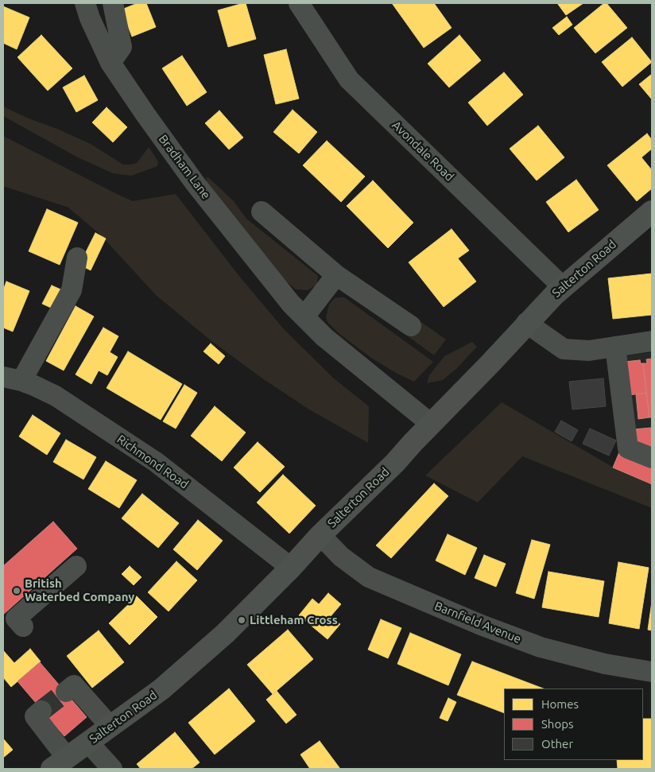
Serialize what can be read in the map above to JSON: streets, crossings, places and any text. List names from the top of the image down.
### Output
{
  "streets": {
    "main road": ["Salterton Road"],
    "street": [
      "Avondale Road",
      "Bradham Lane",
      "Richmond Road",
      "Barnfield Avenue"
    ]
  },
  "crossings": [
    ["Avondale Road", "Salterton Road"],
    ["Bradham Lane", "Salterton Road"],
    ["Salterton Road", "Richmond Road"],
    ["Salterton Road", "Barnfield Avenue"]
  ],
  "places": ["British Waterbed Company", "Littleham Cross"],
  "legend": ["Homes", "Shops", "Other"]
}
